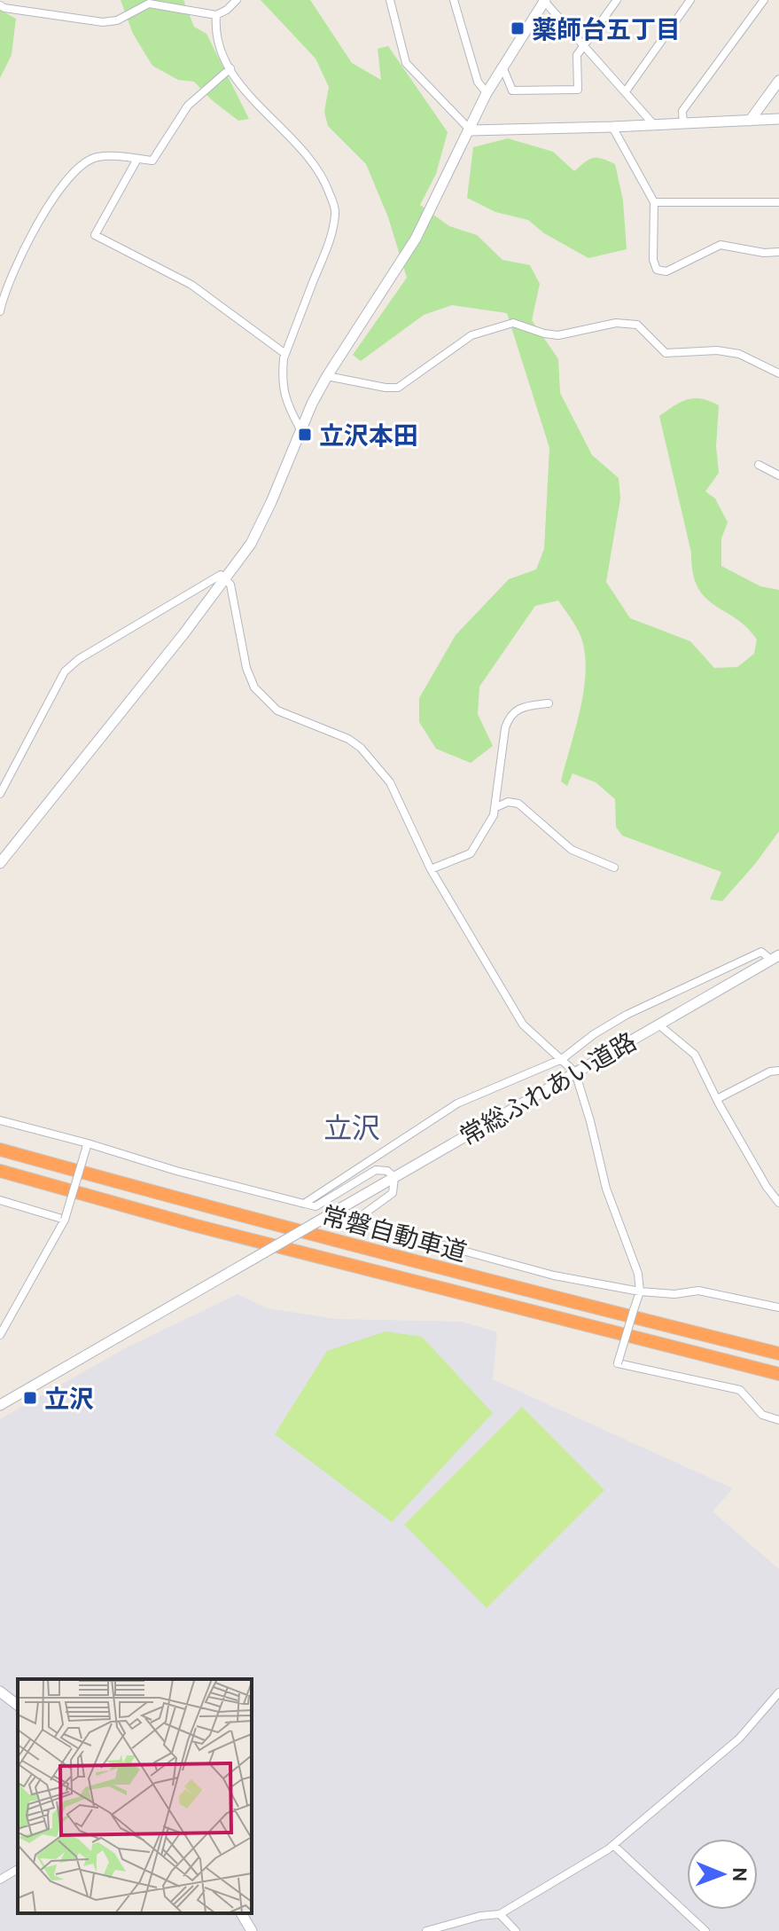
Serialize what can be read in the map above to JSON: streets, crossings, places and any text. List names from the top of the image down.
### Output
{
  "streets": {
    "highway": ["常磐自動車道"],
    "street": ["常総ふれあい道路"]
  },
  "districts": ["立沢"],
  "places": {
    "transit": ["薬師台五丁目", "立沢本田", "立沢"]
  },
  "north": "right"
}
